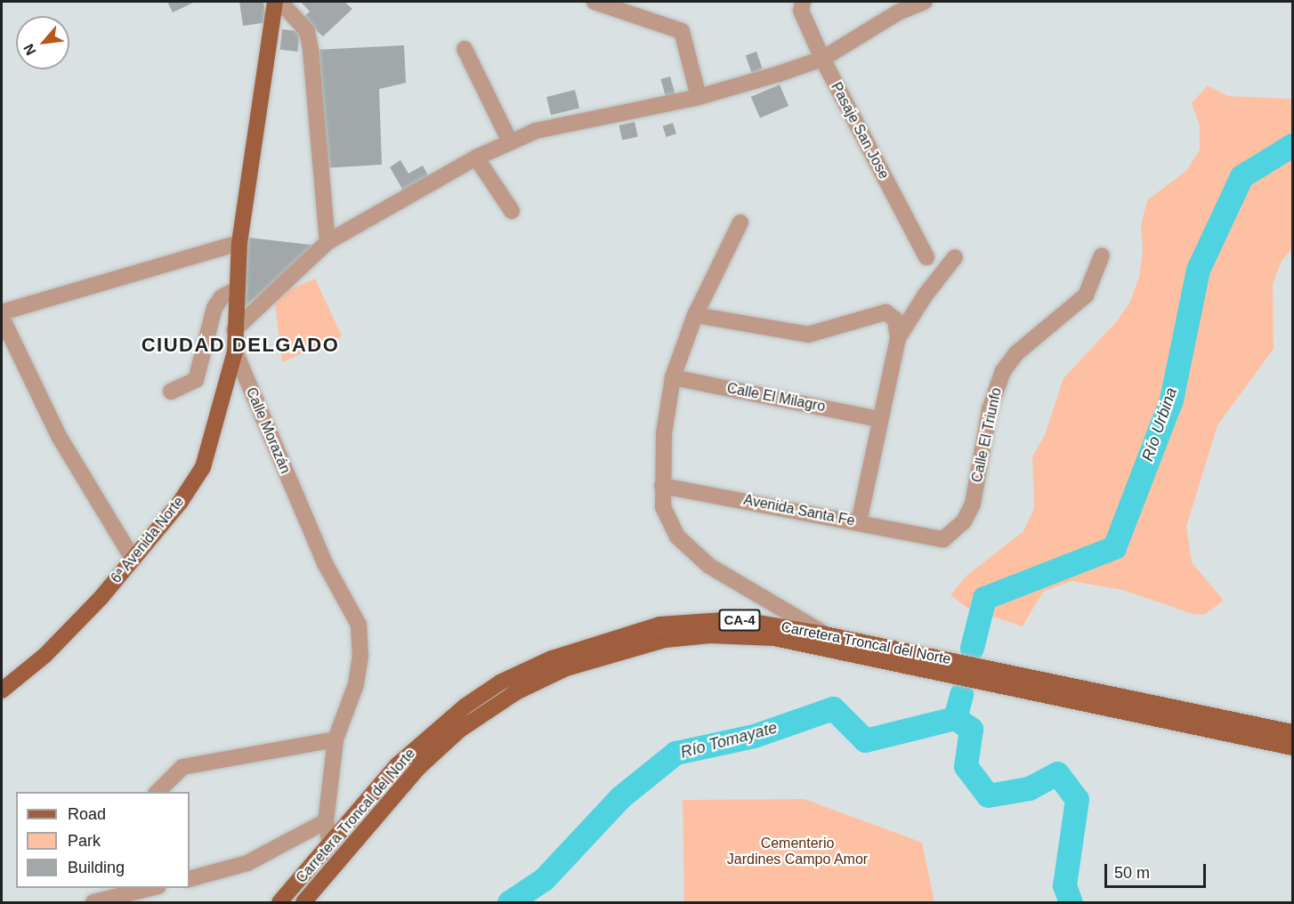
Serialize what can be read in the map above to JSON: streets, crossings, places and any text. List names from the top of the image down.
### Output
{
  "streets": {
    "main road": [
      "Calle Morazán",
      "6ª Avenida Norte",
      "CA-4",
      "Carretera Troncal del Norte"
    ],
    "street": [
      "Pasaje San Jose",
      "Calle El Milagro",
      "Calle El Triunfo",
      "Avenida Santa Fe"
    ]
  },
  "crossings": [
    ["Calle Morazán", "6ª Avenida Norte"],
    ["Calle Morazán", "Carretera Troncal del Norte"],
    ["Calle El Triunfo", "Avenida Santa Fe"]
  ],
  "districts": ["CIUDAD DELGADO"],
  "water": ["Río Urbina", "Río Tomayate"],
  "parks": ["Cementerio Jardines Campo Amor"],
  "legend": ["Road", "Park", "Building"],
  "scale_bar": "50 m",
  "north": "bottom left"
}
